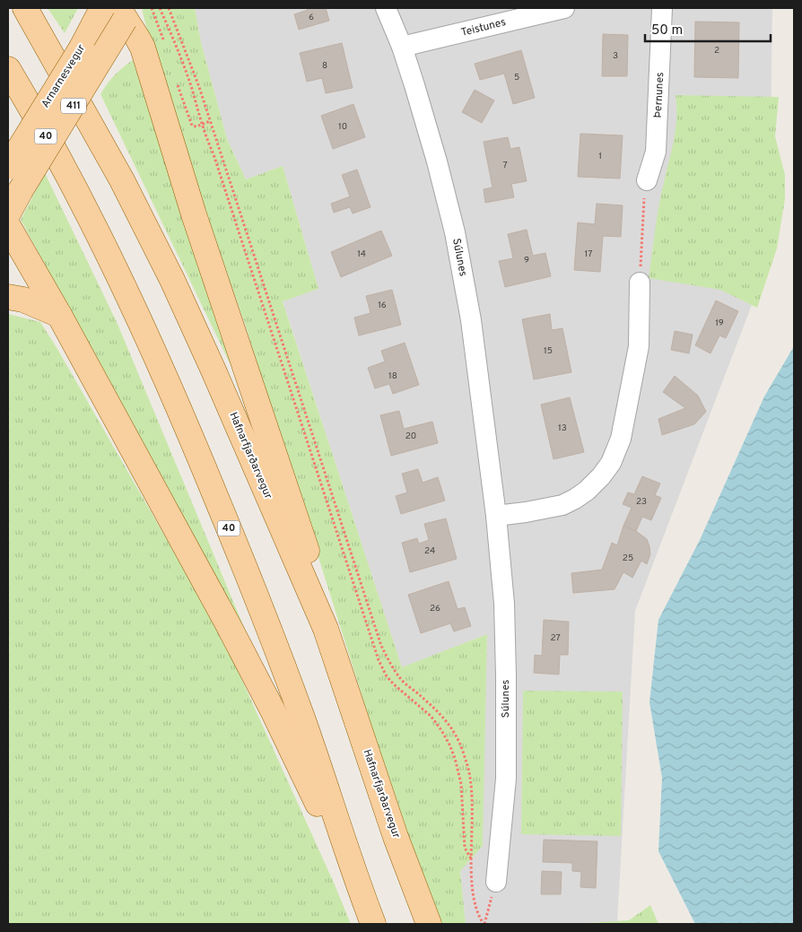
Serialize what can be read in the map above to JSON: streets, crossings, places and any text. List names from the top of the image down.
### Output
{
  "streets": {
    "main road": [
      "Arnarnesvegur",
      "411",
      "40",
      "Hafnarfjarðarvegur"
    ],
    "street": ["Teistunes", "Þernunes", "Súlunes"]
  },
  "crossings": [
    ["Teistunes", "Súlunes"]
  ],
  "house_numbers": [
    "6",
    "2",
    "3",
    "8",
    "5",
    "10",
    "1",
    "7",
    "14",
    "17",
    "9",
    "16",
    "19",
    "15",
    "18",
    "13",
    "20",
    "23",
    "24",
    "25",
    "26",
    "27"
  ],
  "scale_bar": "50 m"
}
